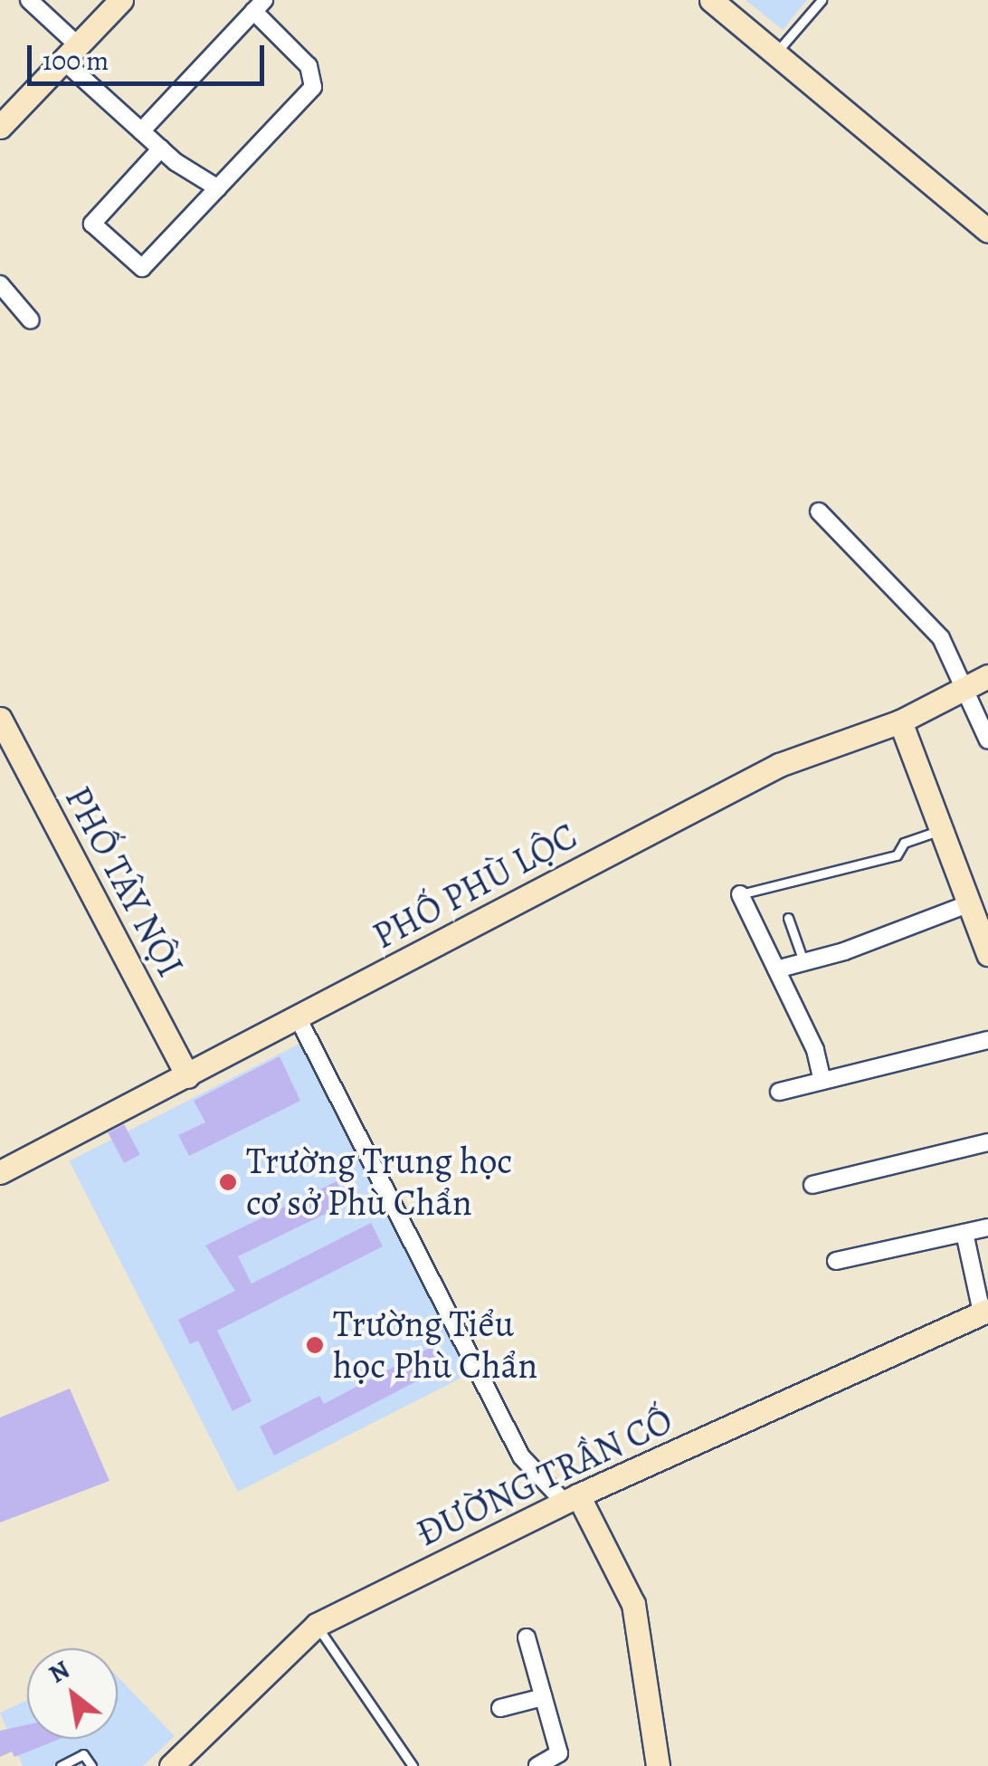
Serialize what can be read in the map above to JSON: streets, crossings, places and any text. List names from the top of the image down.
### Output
{
  "streets": {
    "street": ["PHỐ TÂY NỘI", "PHỐ PHÙ LỘC", "ĐƯỜNG TRẦN CỐ"]
  },
  "crossings": [
    ["PHỐ TÂY NỘI", "PHỐ PHÙ LỘC"]
  ],
  "places": ["Trường Trung học cơ sở Phù Chẩn", "Trường Tiểu học Phù Chẩn"],
  "scale_bar": "100 m",
  "north": "top left"
}
